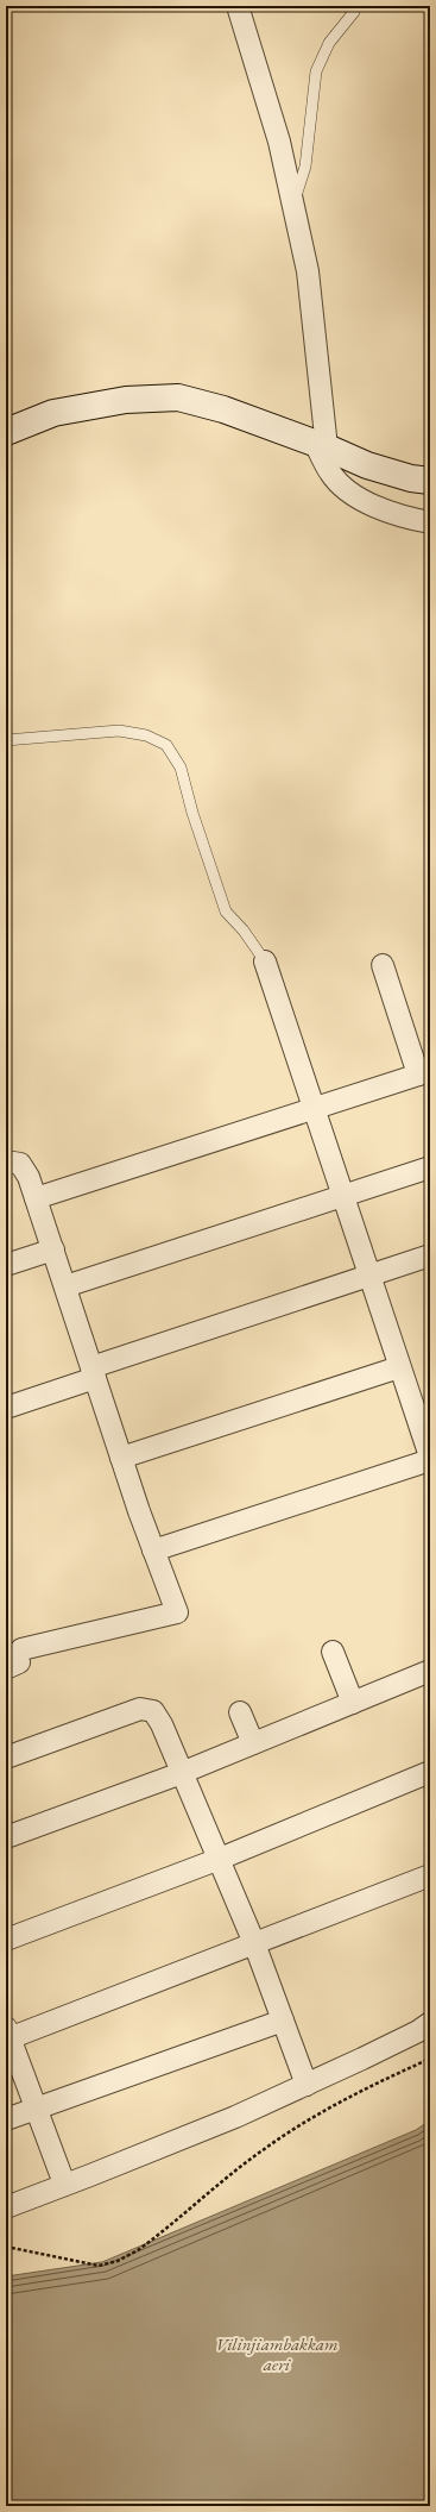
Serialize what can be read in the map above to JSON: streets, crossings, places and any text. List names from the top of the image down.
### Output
{
  "water": ["Vilinjiambakkam aeri"]
}
